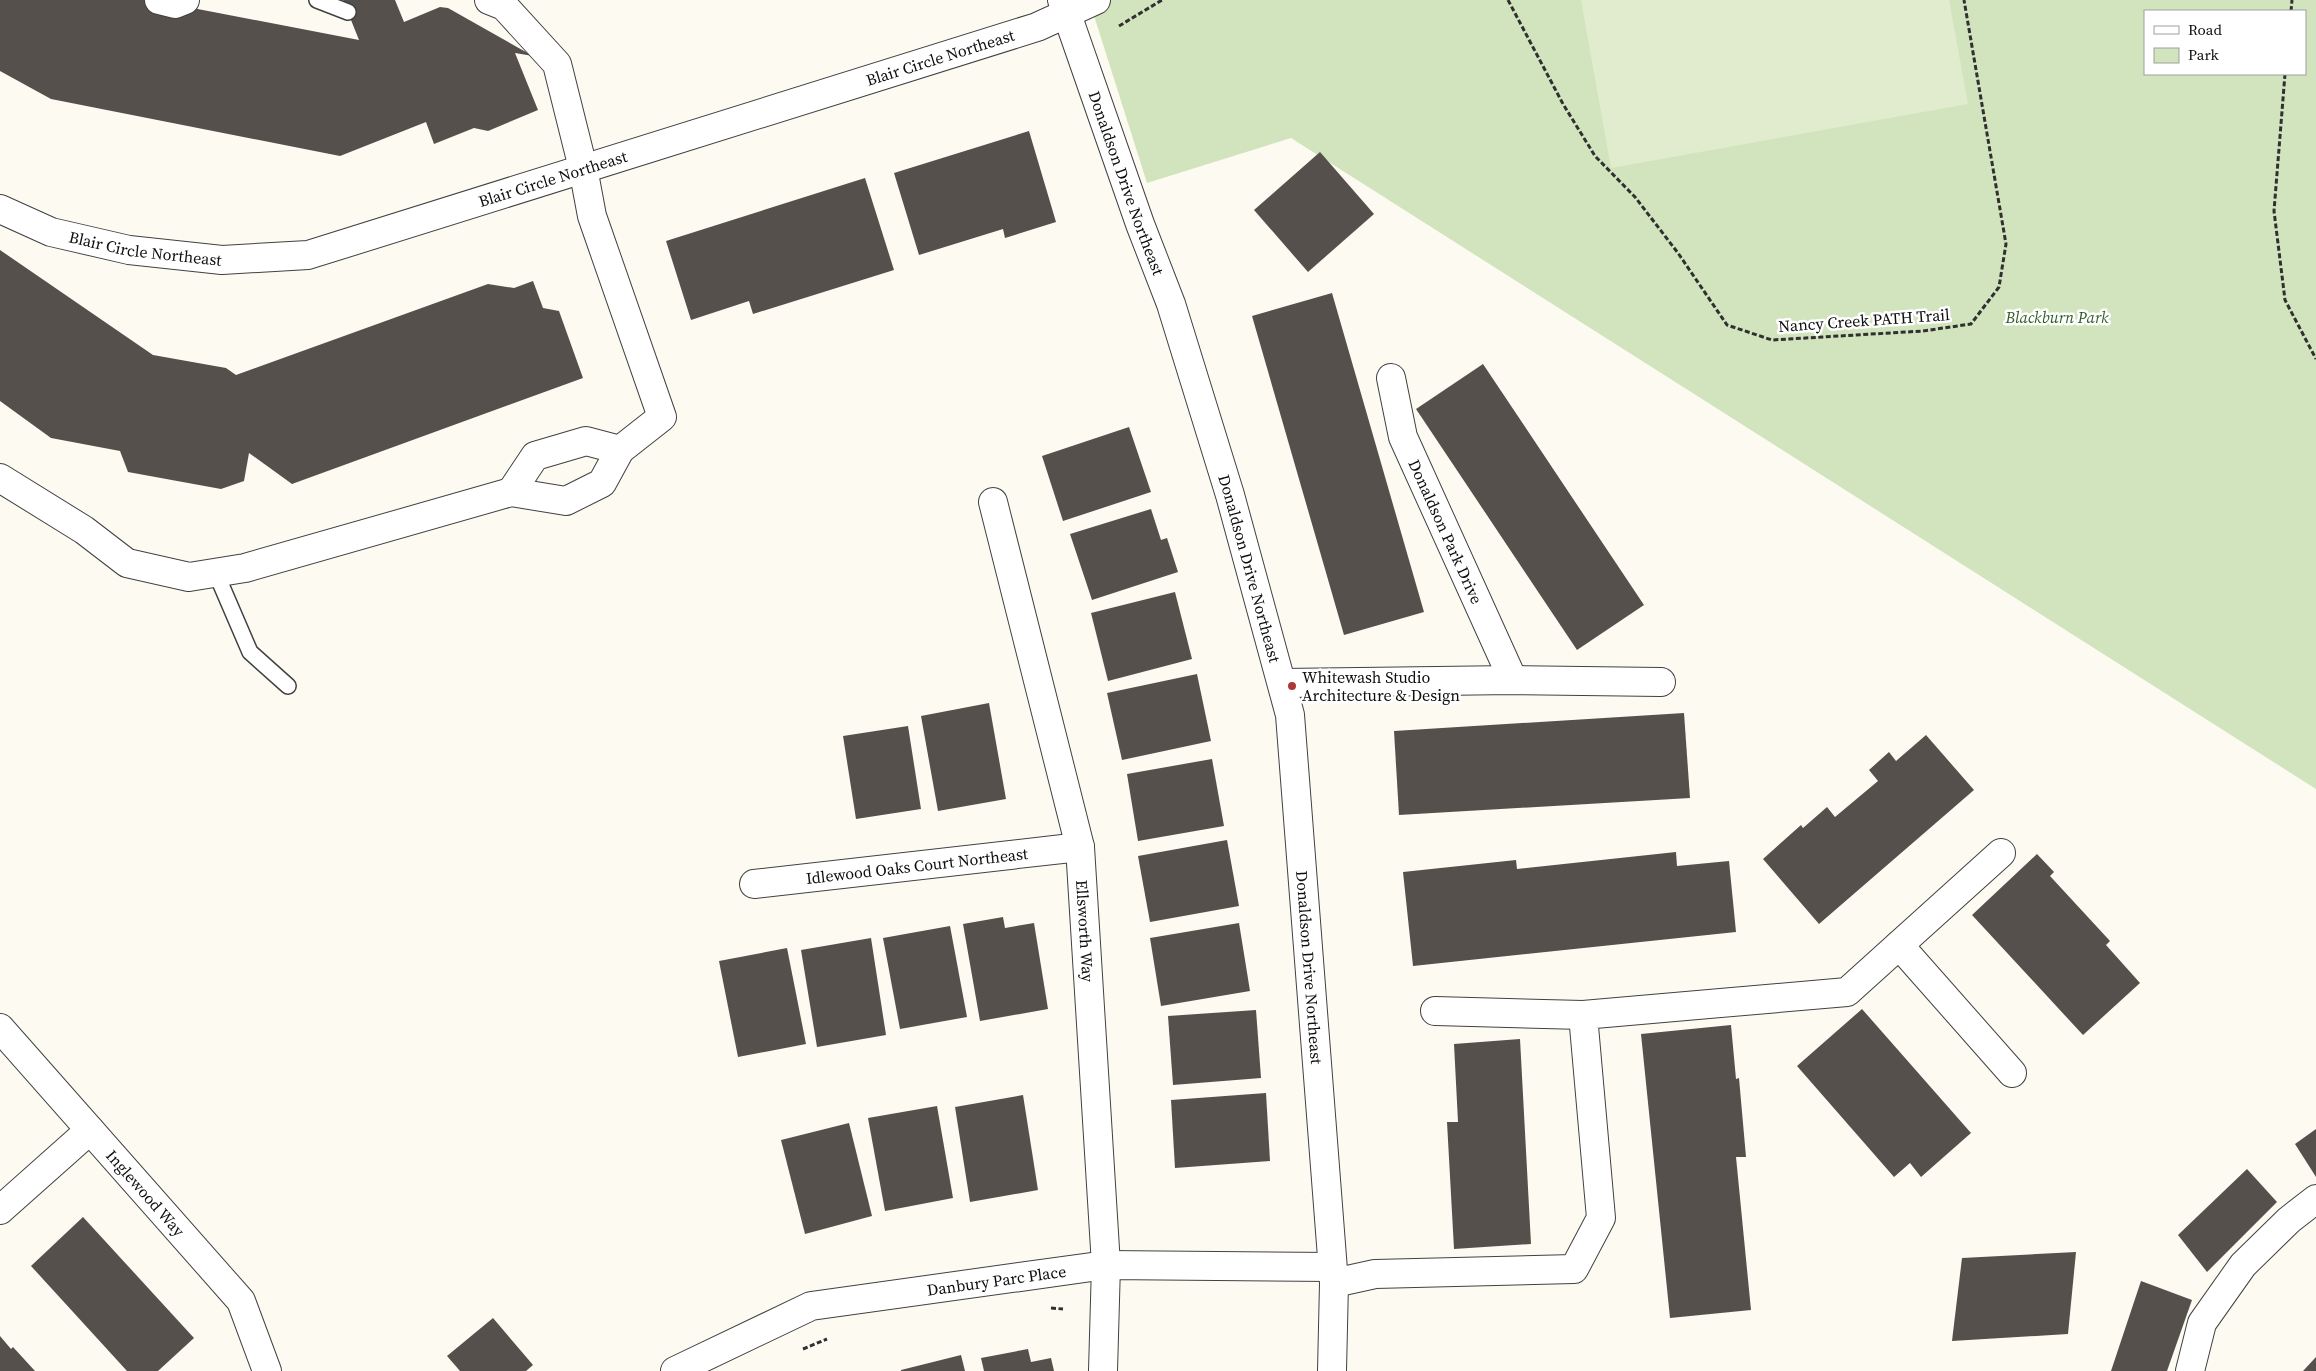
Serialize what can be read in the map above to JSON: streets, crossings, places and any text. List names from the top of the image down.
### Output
{
  "streets": {
    "street": [
      "Blair Circle Northeast",
      "Donaldson Drive Northeast",
      "Donaldson Park Drive",
      "Idlewood Oaks Court Northeast",
      "Ellsworth Way",
      "Inglewood Way",
      "Danbury Parc Place"
    ],
    "path": ["Nancy Creek PATH Trail"]
  },
  "crossings": [
    ["Blair Circle Northeast", "Donaldson Drive Northeast"],
    ["Donaldson Drive Northeast", "Danbury Parc Place"],
    ["Idlewood Oaks Court Northeast", "Ellsworth Way"],
    ["Ellsworth Way", "Danbury Parc Place"]
  ],
  "parks": ["Blackburn Park"],
  "places": ["Whitewash Studio Architecture & Design"],
  "legend": ["Road", "Park"]
}
